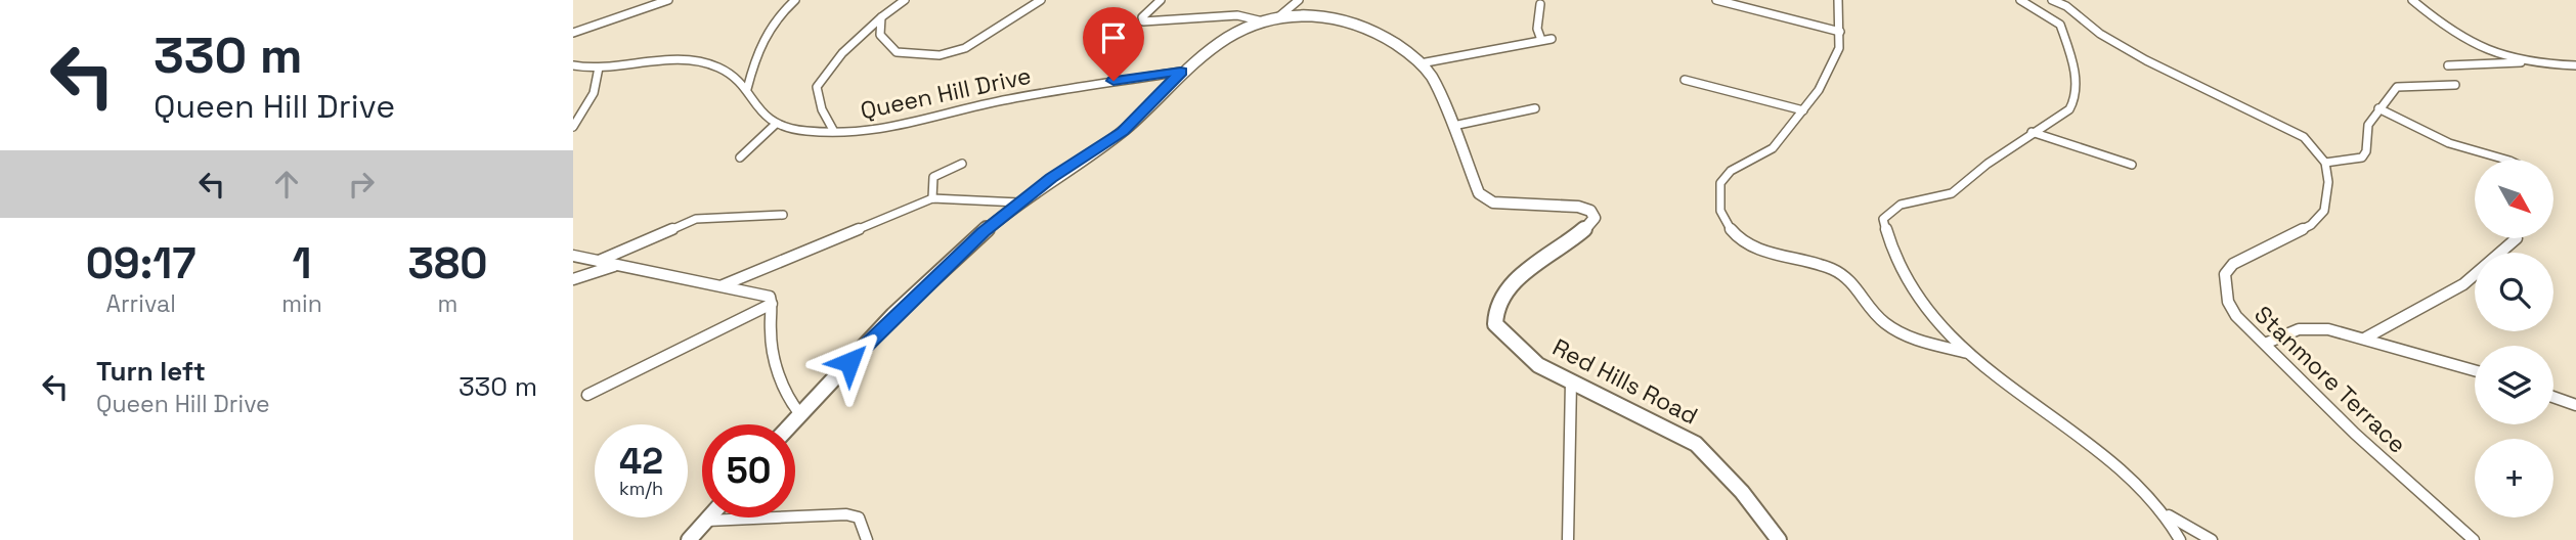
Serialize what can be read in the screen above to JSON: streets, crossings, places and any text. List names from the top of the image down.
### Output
{
  "streets": {
    "main road": ["Red Hills Road"],
    "street": ["Queen Hill Drive", "Stanmore Terrace"]
  },
  "crossings": [
    ["Queen Hill Drive", "Red Hills Road"]
  ],
  "north": "bottom right",
  "page": {
    "turn": ["330 m", "Queen Hill Drive"],
    "map_buttons": "+",
    "eta": [
      "09:17",
      "Arrival",
      "1",
      "min",
      "380",
      "m"
    ],
    "list": [
      {
        "name": "Turn left",
        "note": "Queen Hill Drive",
        "value": "330 m"
      }
    ],
    "speed": "42 km/h",
    "limit": "50"
  }
}
